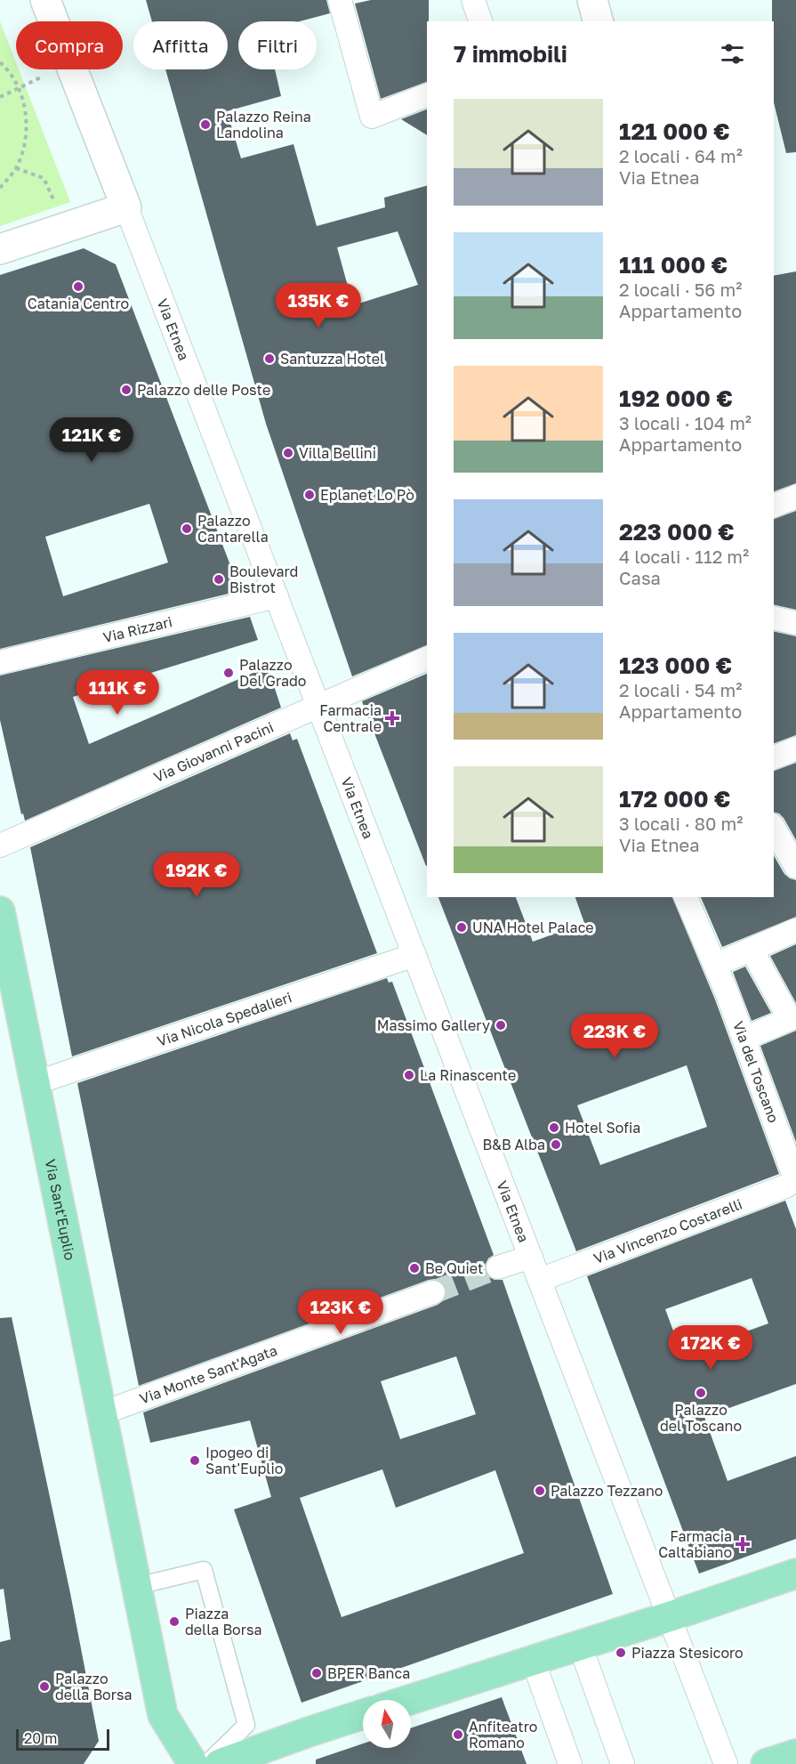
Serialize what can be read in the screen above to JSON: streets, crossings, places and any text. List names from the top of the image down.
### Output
{
  "streets": {
    "main road": ["Via Sant'Euplio"],
    "street": [
      "Via Etnea",
      "Via Rizzari",
      "Via Giovanni Pacini",
      "Via Nicola Spedalieri",
      "Via del Toscano",
      "Via Vincenzo Costarelli",
      "Via Monte Sant'Agata"
    ]
  },
  "crossings": [
    ["Via Etnea", "Via Rizzari"],
    ["Via Etnea", "Via Giovanni Pacini"],
    ["Via Etnea", "Via Nicola Spedalieri"],
    ["Via Etnea", "Via Vincenzo Costarelli"],
    ["Via Nicola Spedalieri", "Via Sant'Euplio"],
    ["Via del Toscano", "Via Vincenzo Costarelli"],
    ["Via Sant'Euplio", "Via Monte Sant'Agata"]
  ],
  "places": {
    "other": [
      "Palazzo Reina Landolina",
      "Catania Centro",
      "Santuzza Hotel",
      "Palazzo delle Poste",
      "Villa Bellini",
      "Eplanet Lo Pò",
      "Palazzo Cantarella",
      "Boulevard Bistrot",
      "Palazzo Del Grado",
      "UNA Hotel Palace",
      "Massimo Gallery",
      "La Rinascente",
      "Hotel Sofia",
      "B&B Alba",
      "Be Quiet",
      "Palazzo del Toscano",
      "Ipogeo di Sant'Euplio",
      "Palazzo Tezzano",
      "Piazza della Borsa",
      "Piazza Stesicoro",
      "BPER Banca",
      "Palazzo della Borsa",
      "Anfiteatro Romano"
    ],
    "health": ["Farmacia Centrale", "Farmacia Caltabiano"]
  },
  "scale_bar": "20 m",
  "north": "top",
  "page": {
    "chip": ["Compra", "Affitta", "Filtri"],
    "heading": "7 immobili",
    "list": [
      {
        "name": "121 000 €",
        "note": "2 locali · 64 m² · Via Etnea"
      },
      {
        "name": "111 000 €",
        "note": "2 locali · 56 m² · Appartamento"
      },
      {
        "name": "192 000 €",
        "note": "3 locali · 104 m² · Appartamento"
      },
      {
        "name": "223 000 €",
        "note": "4 locali · 112 m² · Casa"
      },
      {
        "name": "123 000 €",
        "note": "2 locali · 54 m² · Appartamento"
      },
      {
        "name": "172 000 €",
        "note": "3 locali · 80 m² · Via Etnea"
      }
    ],
    "price": [
      "135K €",
      "121K €",
      "111K €",
      "192K €",
      "223K €",
      "123K €",
      "172K €"
    ],
    "scale": "20 m"
  }
}
